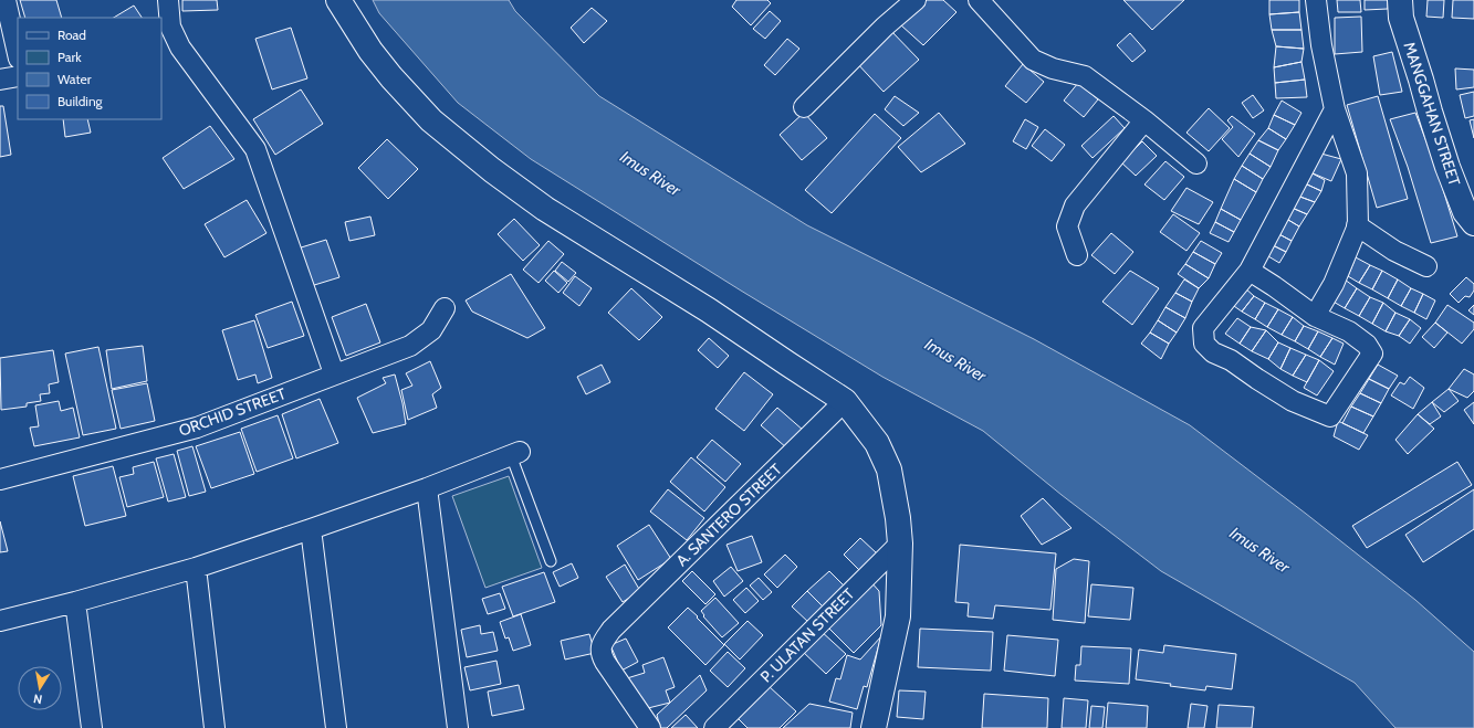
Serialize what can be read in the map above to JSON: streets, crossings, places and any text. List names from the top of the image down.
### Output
{
  "streets": {
    "main road": ["MANGGAHAN STREET"],
    "street": ["ORCHID STREET", "A. SANTERO STREET", "P. ULATAN STREET"]
  },
  "water": ["Imus River"],
  "legend": [
    "Road",
    "Park",
    "Water",
    "Building"
  ],
  "north": "bottom"
}
